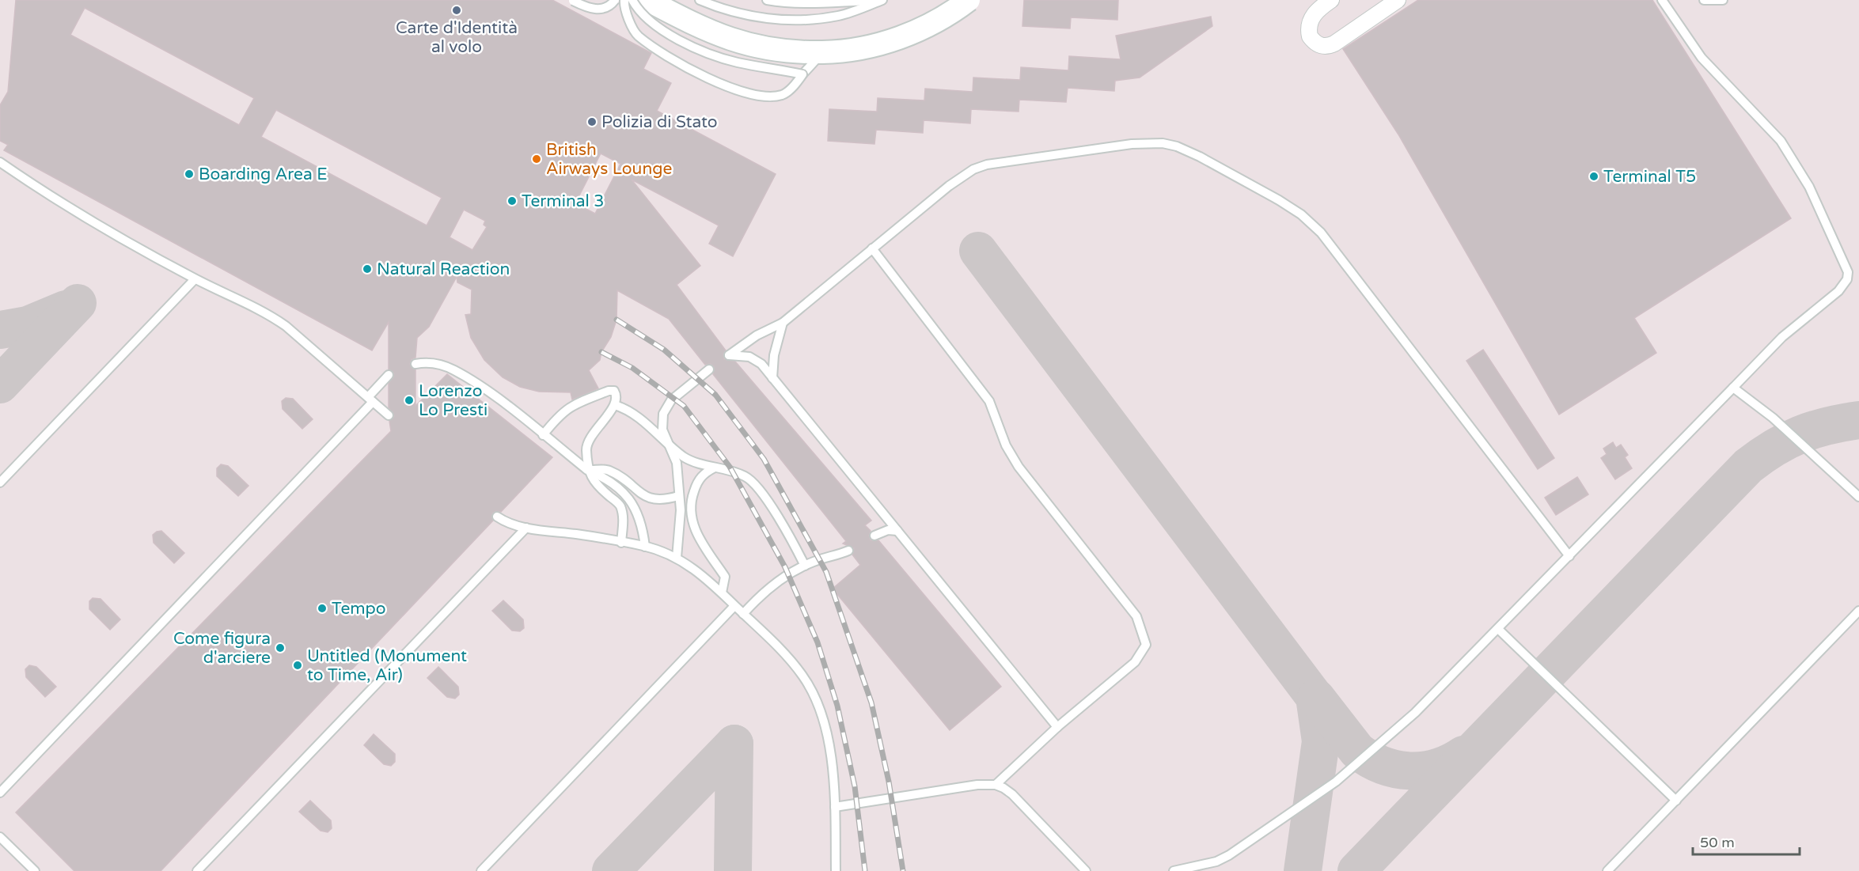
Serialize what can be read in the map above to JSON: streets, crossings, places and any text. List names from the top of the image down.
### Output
{
  "places": [
    "Carte d'Identità al volo",
    "Polizia di Stato",
    "British Airways Lounge",
    "Boarding Area E",
    "Terminal T5",
    "Terminal 3",
    "Natural Reaction",
    "Lorenzo Lo Presti",
    "Tempo",
    "Come figura d'arciere",
    "Untitled (Monument to Time, Air)"
  ],
  "scale_bar": "50 m"
}
